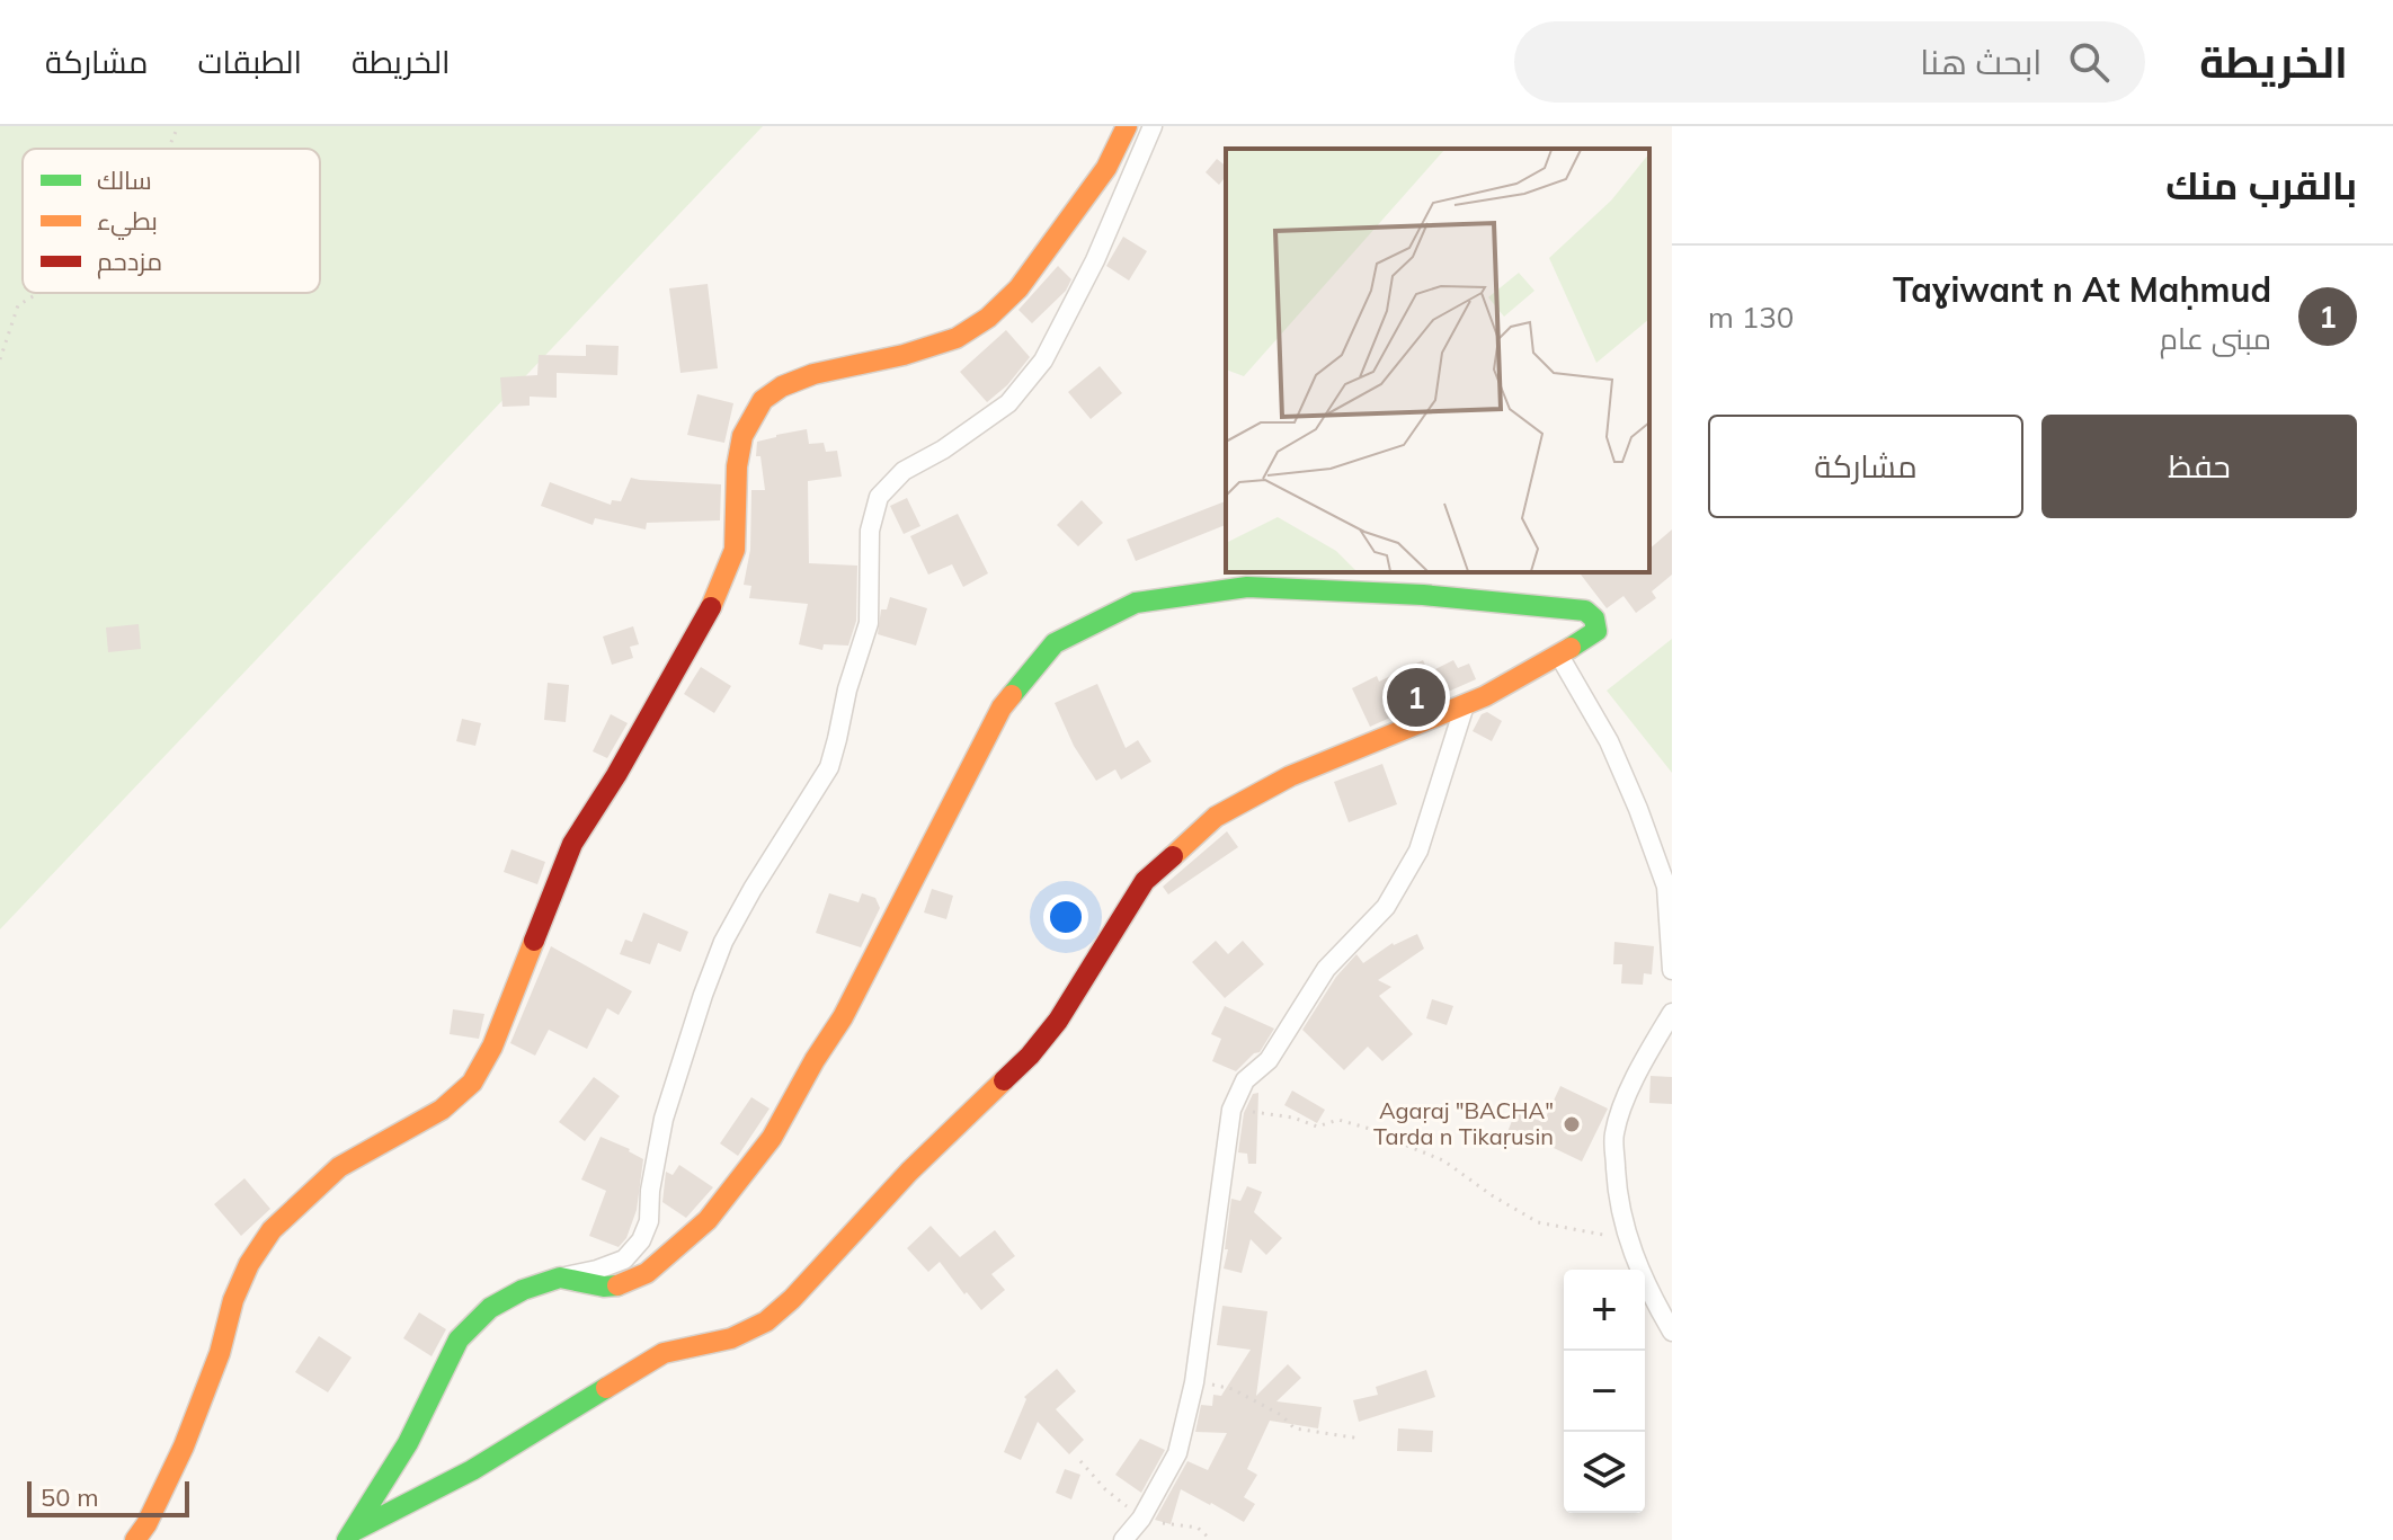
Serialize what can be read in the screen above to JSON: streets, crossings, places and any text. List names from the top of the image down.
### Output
{
  "places": ["Agaṛaj \"BACHA\" Tarda n Tikaṛusin"],
  "legend": ["سالك", "بطيء", "مزدحم"],
  "scale_bar": "50 m",
  "page": {
    "header": "الخريطة",
    "search": "ابحث هنا",
    "nav": ["الخريطة", "الطبقات", "مشاركة"],
    "heading": "بالقرب منك",
    "list": [
      {
        "mark": "1",
        "name": "Taɣiwant n At Maḥmud",
        "note": "مبنى عام",
        "value": "130 m"
      }
    ],
    "buttons": ["حفظ", "مشاركة"],
    "pins": "1",
    "map_buttons": ["+", "−"],
    "scale": "50 m"
  }
}
